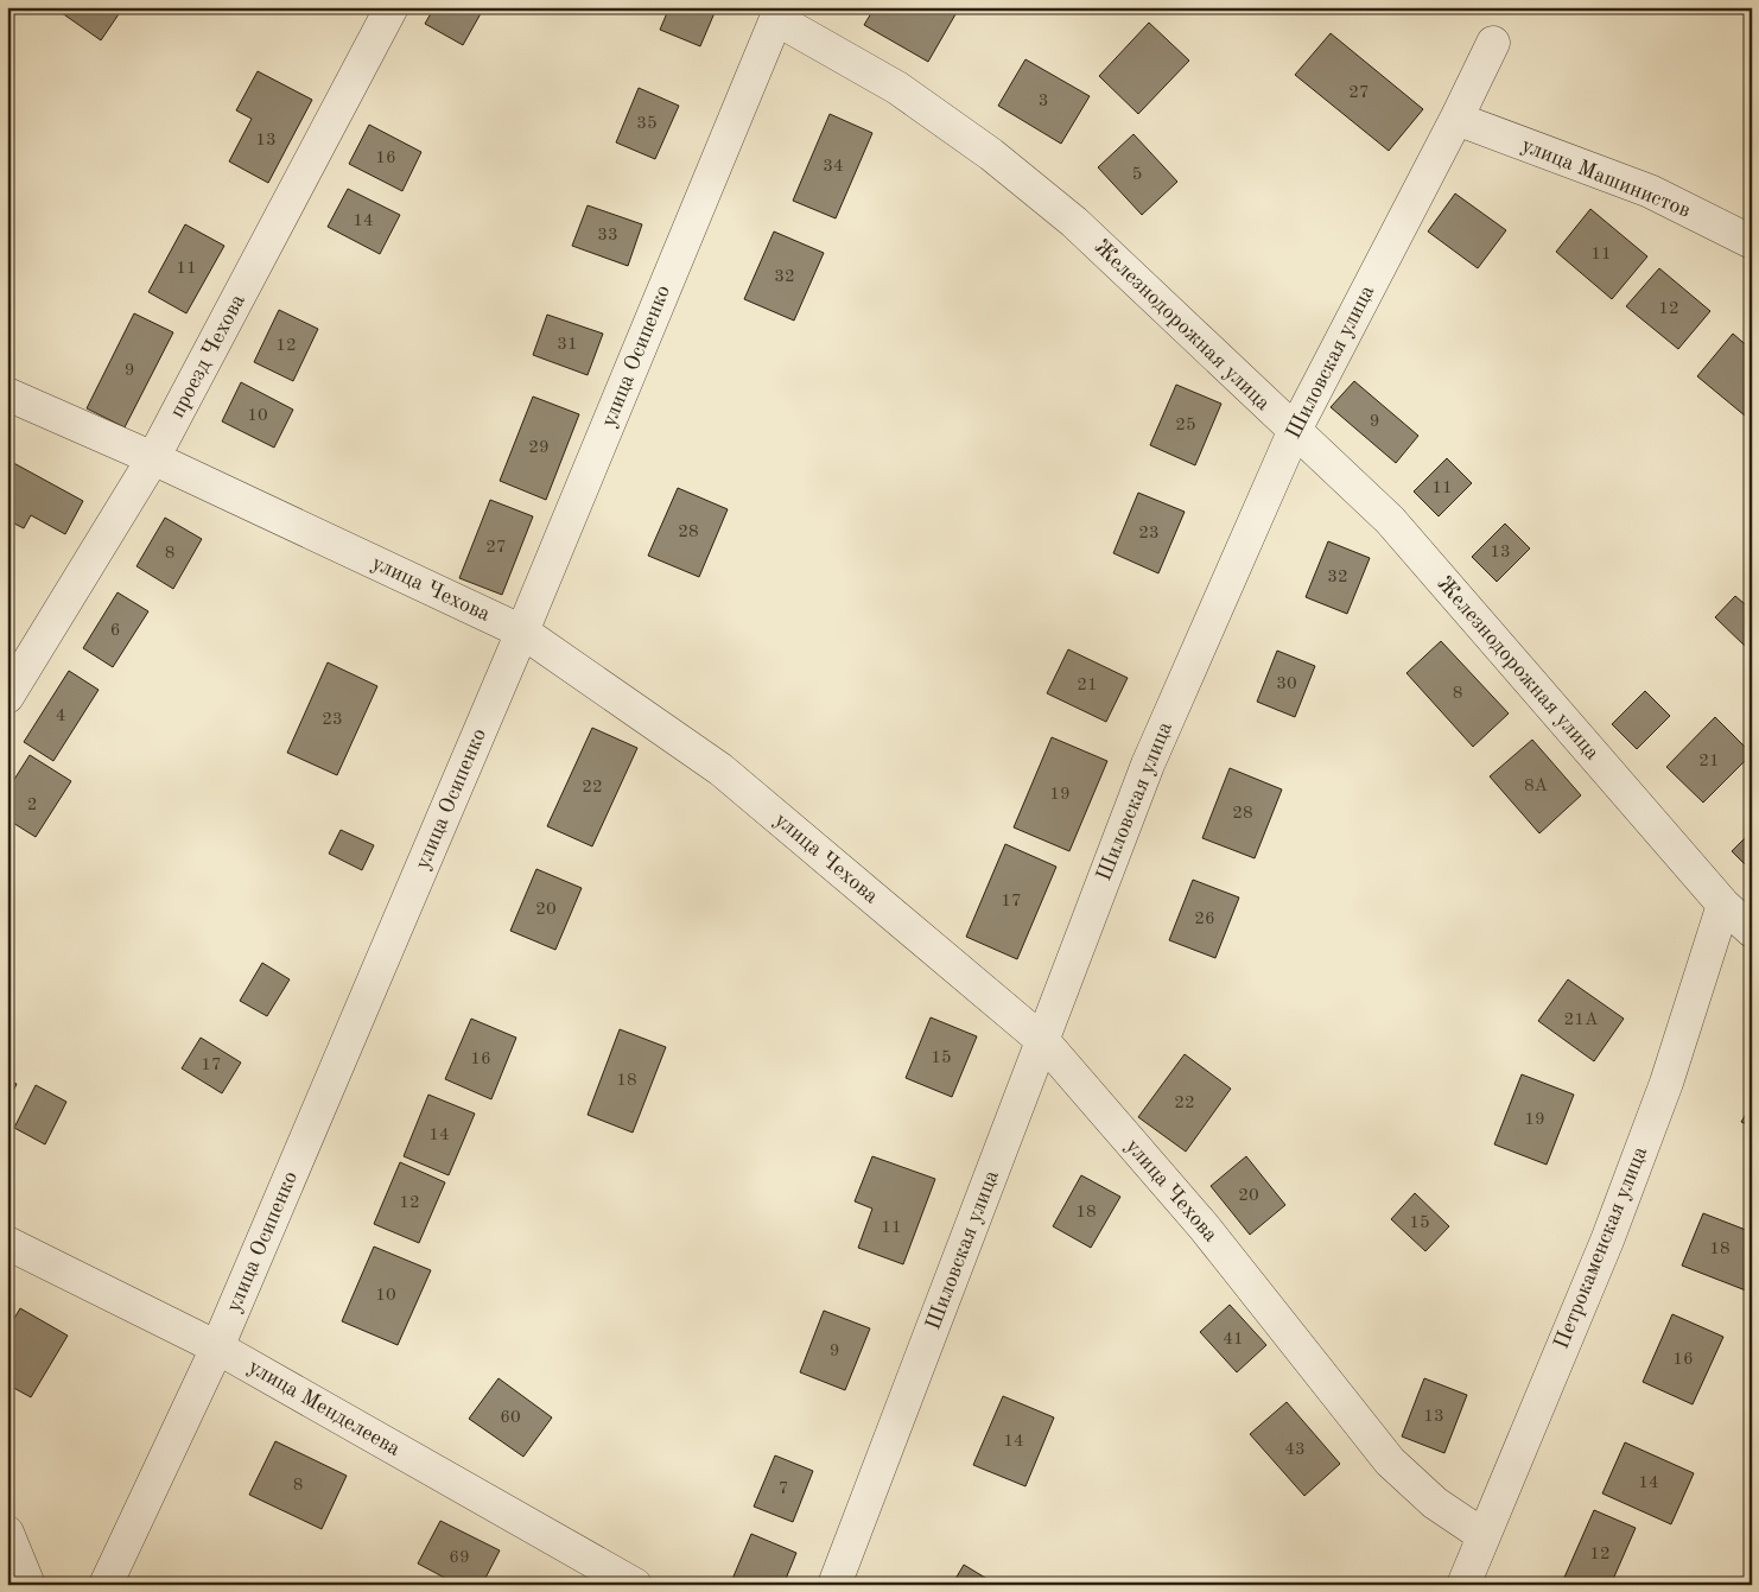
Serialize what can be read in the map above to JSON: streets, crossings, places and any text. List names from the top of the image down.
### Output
{
  "streets": {
    "street": [
      "улица Машинистов",
      "Железнодорожная улица",
      "проезд Чехова",
      "улица Осипенко",
      "Шиловская улица",
      "улица Чехова",
      "Петрокаменская улица",
      "улица Менделеева"
    ]
  },
  "crossings": [
    ["улица Машинистов", "Шиловская улица"],
    ["Железнодорожная улица", "улица Осипенко"],
    ["Железнодорожная улица", "Шиловская улица"],
    ["Железнодорожная улица", "Петрокаменская улица"],
    ["проезд Чехова", "улица Чехова"],
    ["улица Осипенко", "улица Чехова"],
    ["улица Осипенко", "улица Менделеева"],
    ["Шиловская улица", "улица Чехова"],
    ["улица Чехова", "Петрокаменская улица"]
  ],
  "house_numbers": [
    "27",
    "3",
    "35",
    "13",
    "16",
    "34",
    "5",
    "14",
    "33",
    "11",
    "11",
    "32",
    "12",
    "31",
    "12",
    "9",
    "10",
    "9",
    "25",
    "29",
    "11",
    "28",
    "23",
    "27",
    "13",
    "8",
    "32",
    "6",
    "30",
    "21",
    "8",
    "4",
    "23",
    "21",
    "8А",
    "22",
    "19",
    "2",
    "28",
    "17",
    "20",
    "26",
    "21А",
    "15",
    "16",
    "17",
    "18",
    "22",
    "19",
    "14",
    "20",
    "12",
    "18",
    "15",
    "11",
    "18",
    "10",
    "41",
    "9",
    "16",
    "13",
    "60",
    "14",
    "43",
    "14",
    "8",
    "7",
    "12",
    "69"
  ]
}
